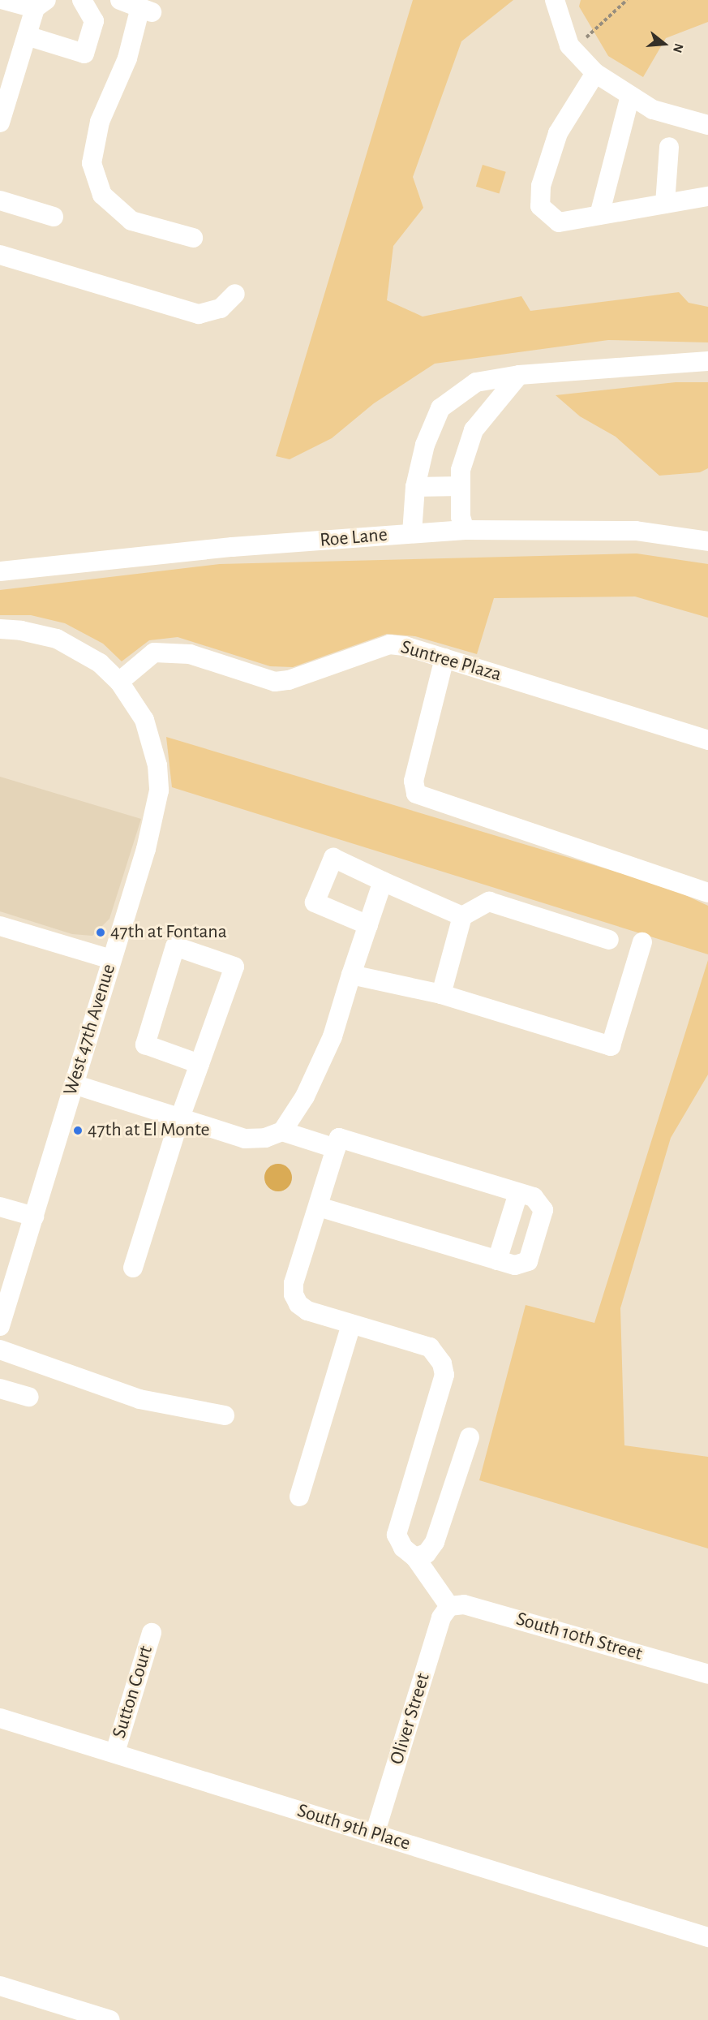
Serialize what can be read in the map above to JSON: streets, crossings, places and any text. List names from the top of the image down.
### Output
{
  "streets": {
    "street": [
      "Roe Lane",
      "Suntree Plaza",
      "West 47th Avenue",
      "South 10th Street",
      "Sutton Court",
      "Oliver Street",
      "South 9th Place"
    ]
  },
  "crossings": [
    ["Suntree Plaza", "West 47th Avenue"],
    ["South 10th Street", "Oliver Street"],
    ["Sutton Court", "South 9th Place"],
    ["Oliver Street", "South 9th Place"]
  ],
  "places": ["47th at Fontana", "47th at El Monte"],
  "north": "right"
}
